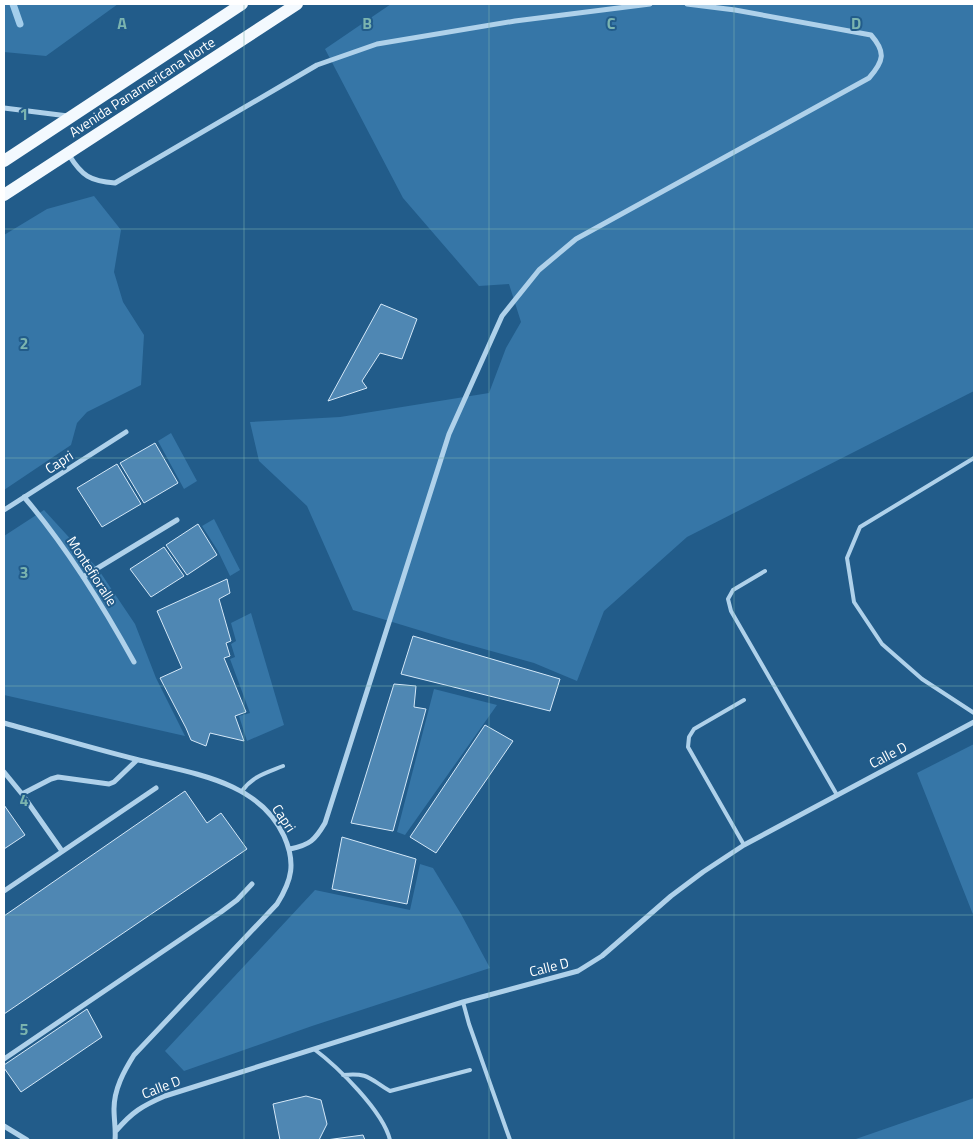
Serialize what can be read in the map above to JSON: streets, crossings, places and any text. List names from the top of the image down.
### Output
{
  "streets": {
    "main road": ["Avenida Panamericana Norte"],
    "street": ["Capri", "Montefioralle", "Calle D"]
  },
  "crossings": [
    ["Capri", "Montefioralle"],
    ["Capri", "Calle D"]
  ],
  "grid": {
    "columns": [
      "A",
      "B",
      "C",
      "D"
    ],
    "rows": [
      "1",
      "2",
      "3",
      "4",
      "5"
    ]
  }
}
